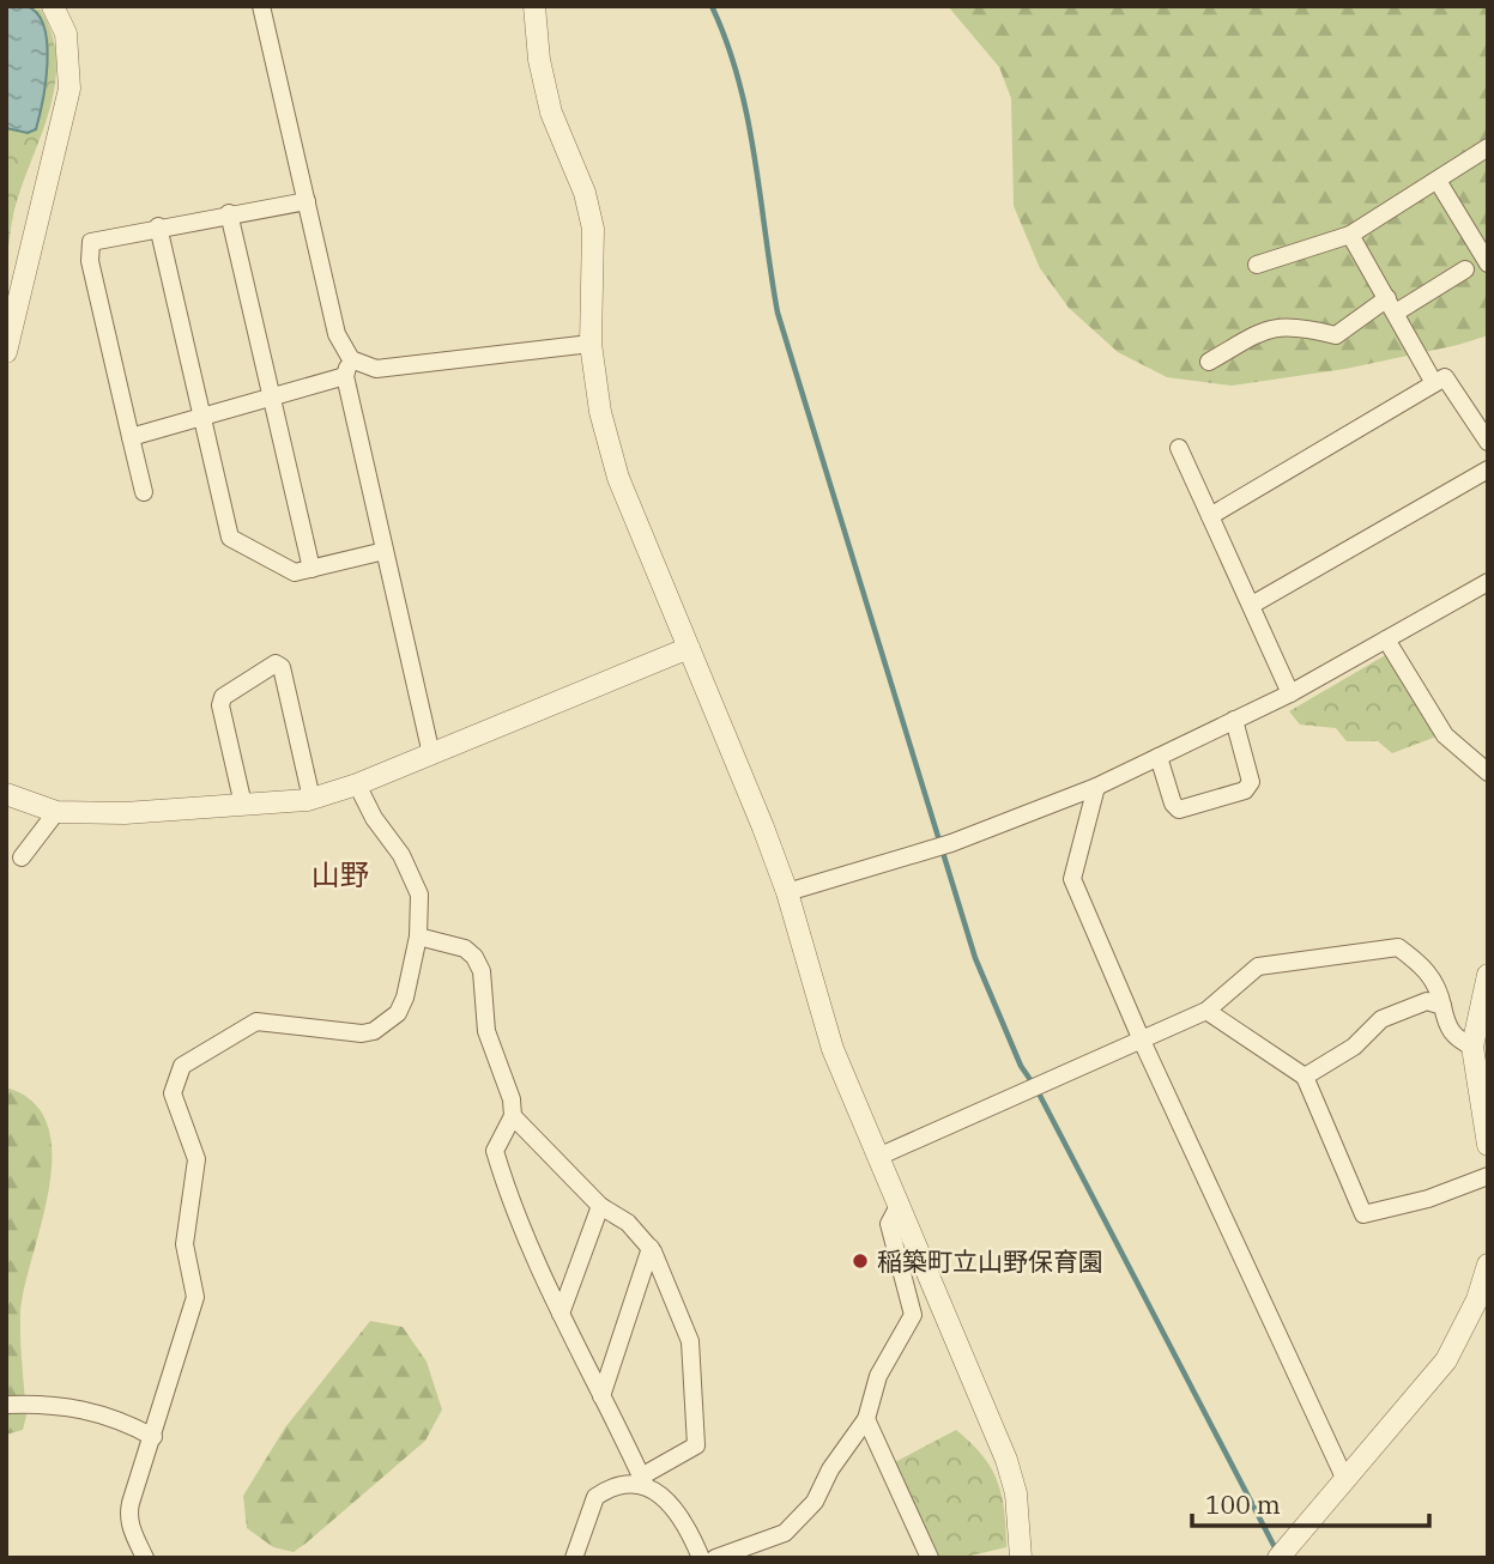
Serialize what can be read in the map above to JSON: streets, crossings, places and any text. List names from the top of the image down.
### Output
{
  "districts": ["山野"],
  "places": ["稲築町立山野保育園"],
  "scale_bar": "100 m"
}
